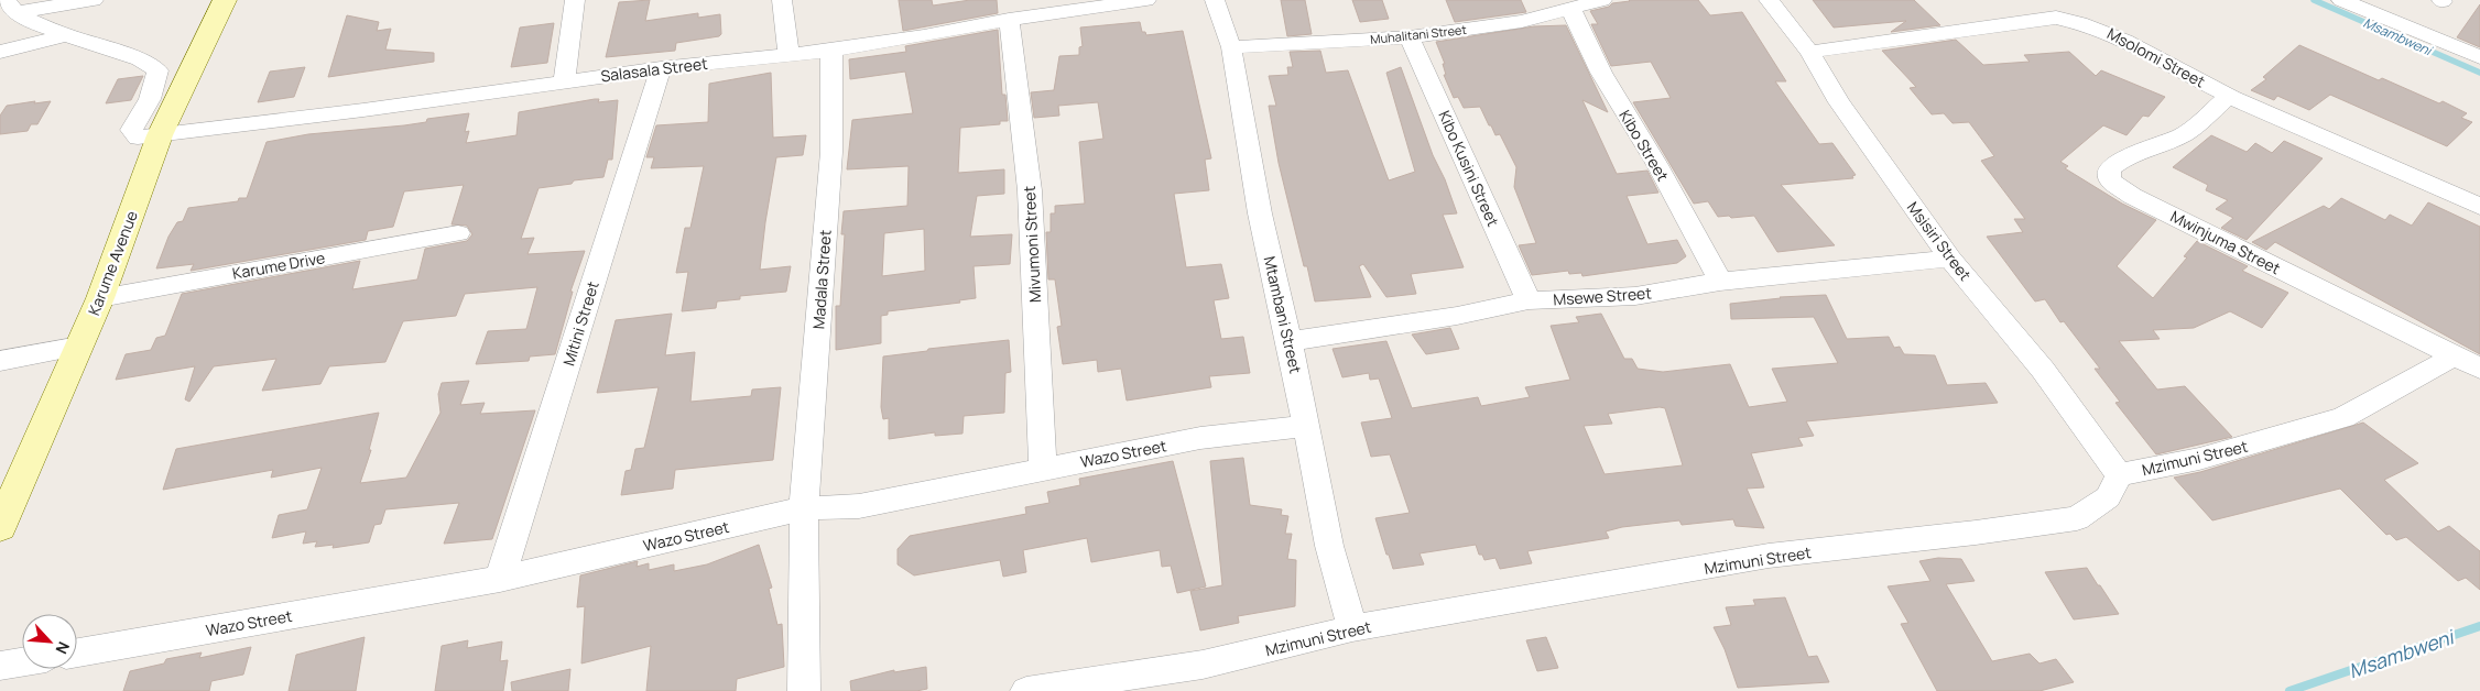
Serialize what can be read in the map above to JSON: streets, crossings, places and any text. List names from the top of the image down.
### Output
{
  "streets": {
    "main road": ["Karume Avenue"],
    "street": [
      "Muhalitani Street",
      "Msolomi Street",
      "Salasala Street",
      "Kibo Street",
      "Kibo Kusini Street",
      "Msisiri Street",
      "Mwinjuma Street",
      "Mivumoni Street",
      "Karume Drive",
      "Madala Street",
      "Msewe Street",
      "Mtambani Street",
      "Mitini Street",
      "Wazo Street",
      "Mzimuni Street"
    ]
  },
  "crossings": [
    ["Muhalitani Street", "Kibo Street"],
    ["Muhalitani Street", "Kibo Kusini Street"],
    ["Muhalitani Street", "Mtambani Street"],
    ["Msolomi Street", "Msisiri Street"],
    ["Msolomi Street", "Mwinjuma Street"],
    ["Salasala Street", "Mivumoni Street"],
    ["Salasala Street", "Karume Avenue"],
    ["Salasala Street", "Madala Street"],
    ["Salasala Street", "Mitini Street"],
    ["Kibo Street", "Msewe Street"],
    ["Kibo Kusini Street", "Msewe Street"],
    ["Msisiri Street", "Msewe Street"],
    ["Msisiri Street", "Mzimuni Street"],
    ["Mwinjuma Street", "Mzimuni Street"],
    ["Mivumoni Street", "Wazo Street"],
    ["Karume Avenue", "Karume Drive"],
    ["Madala Street", "Wazo Street"],
    ["Msewe Street", "Mtambani Street"],
    ["Mtambani Street", "Wazo Street"],
    ["Mtambani Street", "Mzimuni Street"],
    ["Mitini Street", "Wazo Street"]
  ],
  "water": ["Msambweni"],
  "north": "bottom right"
}
